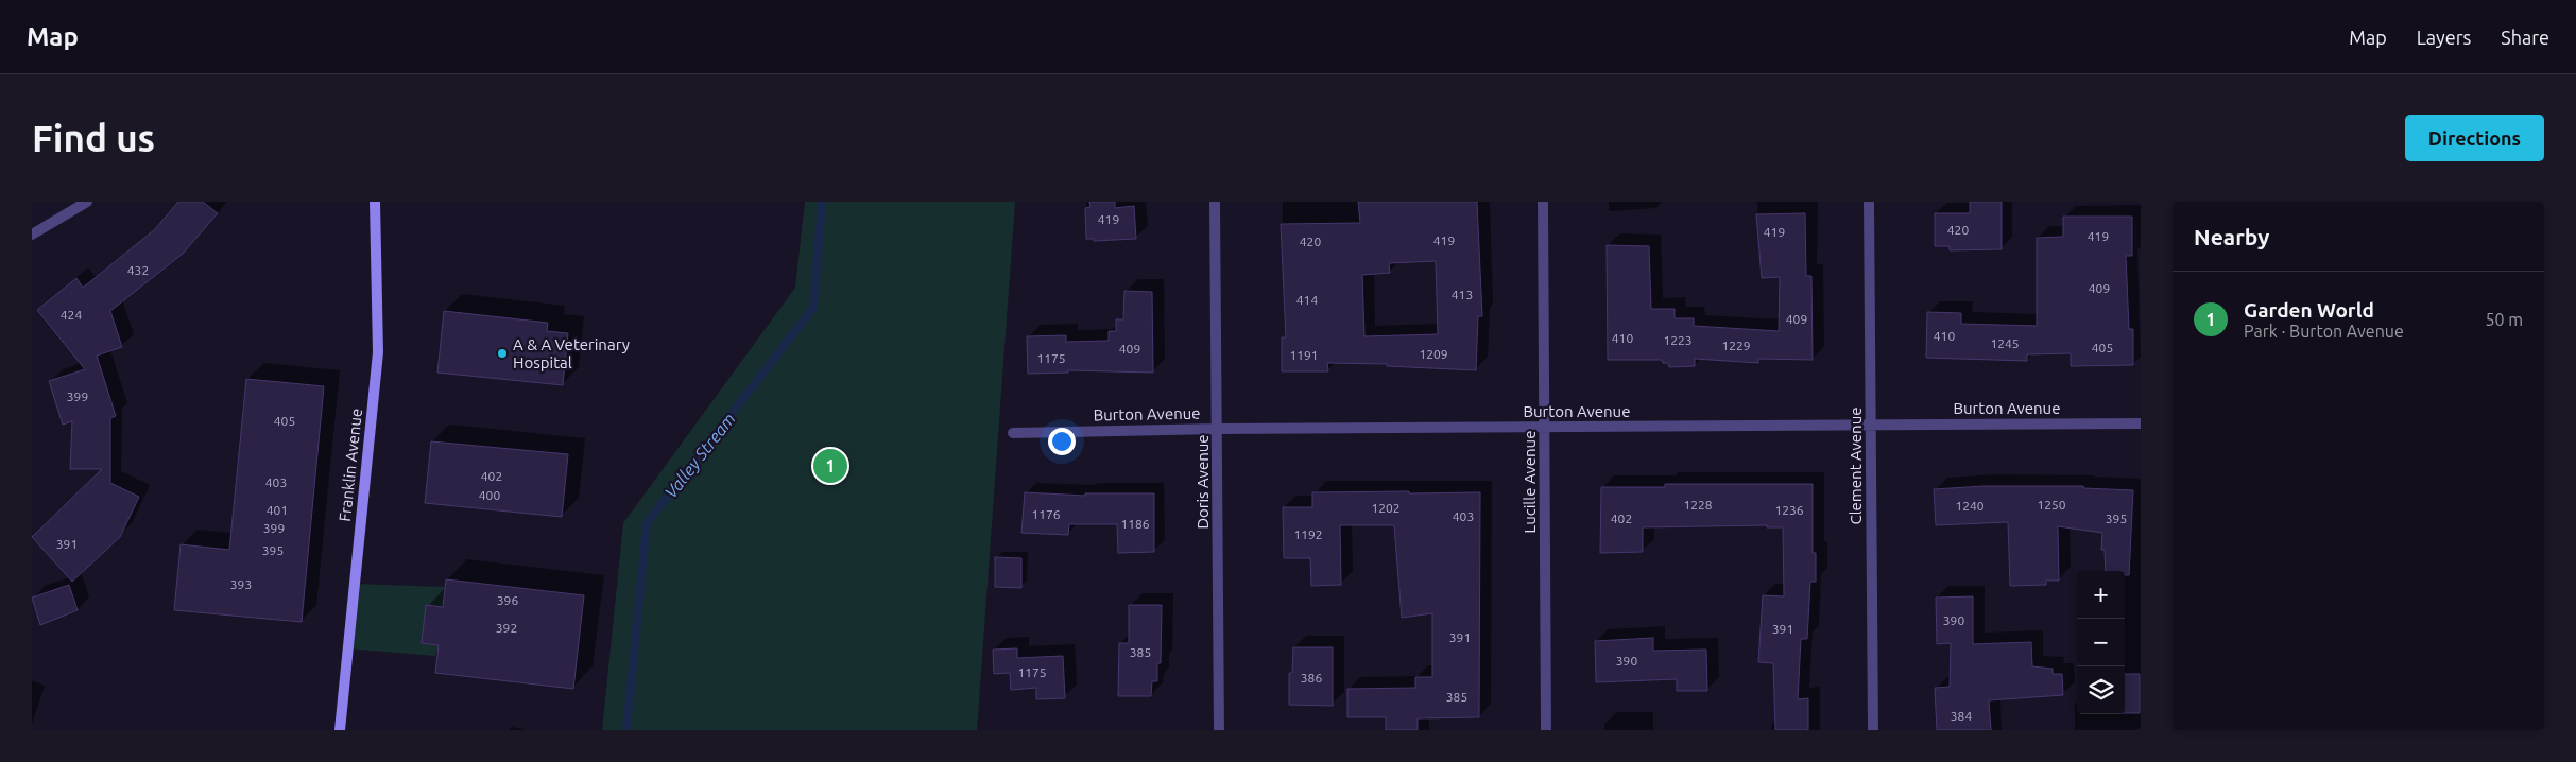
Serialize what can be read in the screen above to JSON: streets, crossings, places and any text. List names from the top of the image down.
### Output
{
  "streets": {
    "main road": ["Franklin Avenue"],
    "street": [
      "Burton Avenue",
      "Clement Avenue",
      "Doris Avenue",
      "Lucille Avenue"
    ]
  },
  "crossings": [
    ["Burton Avenue", "Clement Avenue"],
    ["Burton Avenue", "Doris Avenue"],
    ["Burton Avenue", "Lucille Avenue"]
  ],
  "water": ["Valley Stream"],
  "places": ["A & A Veterinary Hospital"],
  "house_numbers": [
    "419",
    "420",
    "419",
    "419",
    "419",
    "420",
    "432",
    "409",
    "413",
    "414",
    "424",
    "409",
    "410",
    "410",
    "1223",
    "1245",
    "1229",
    "405",
    "409",
    "1209",
    "1191",
    "1175",
    "399",
    "405",
    "402",
    "403",
    "400",
    "1228",
    "1250",
    "1240",
    "1202",
    "401",
    "1236",
    "1176",
    "403",
    "402",
    "395",
    "1186",
    "399",
    "1192",
    "391",
    "395",
    "393",
    "396",
    "390",
    "392",
    "391",
    "391",
    "385",
    "390",
    "1175",
    "386",
    "385",
    "384"
  ],
  "page": {
    "header": "Map",
    "nav": ["Map", "Layers", "Share"],
    "buttons": "Directions",
    "title": "Find us",
    "heading": "Nearby",
    "list": [
      {
        "mark": "1",
        "name": "Garden World",
        "note": "Park · Burton Avenue",
        "value": "50 m"
      }
    ],
    "pins": "1",
    "map_buttons": ["+", "−"]
  }
}
